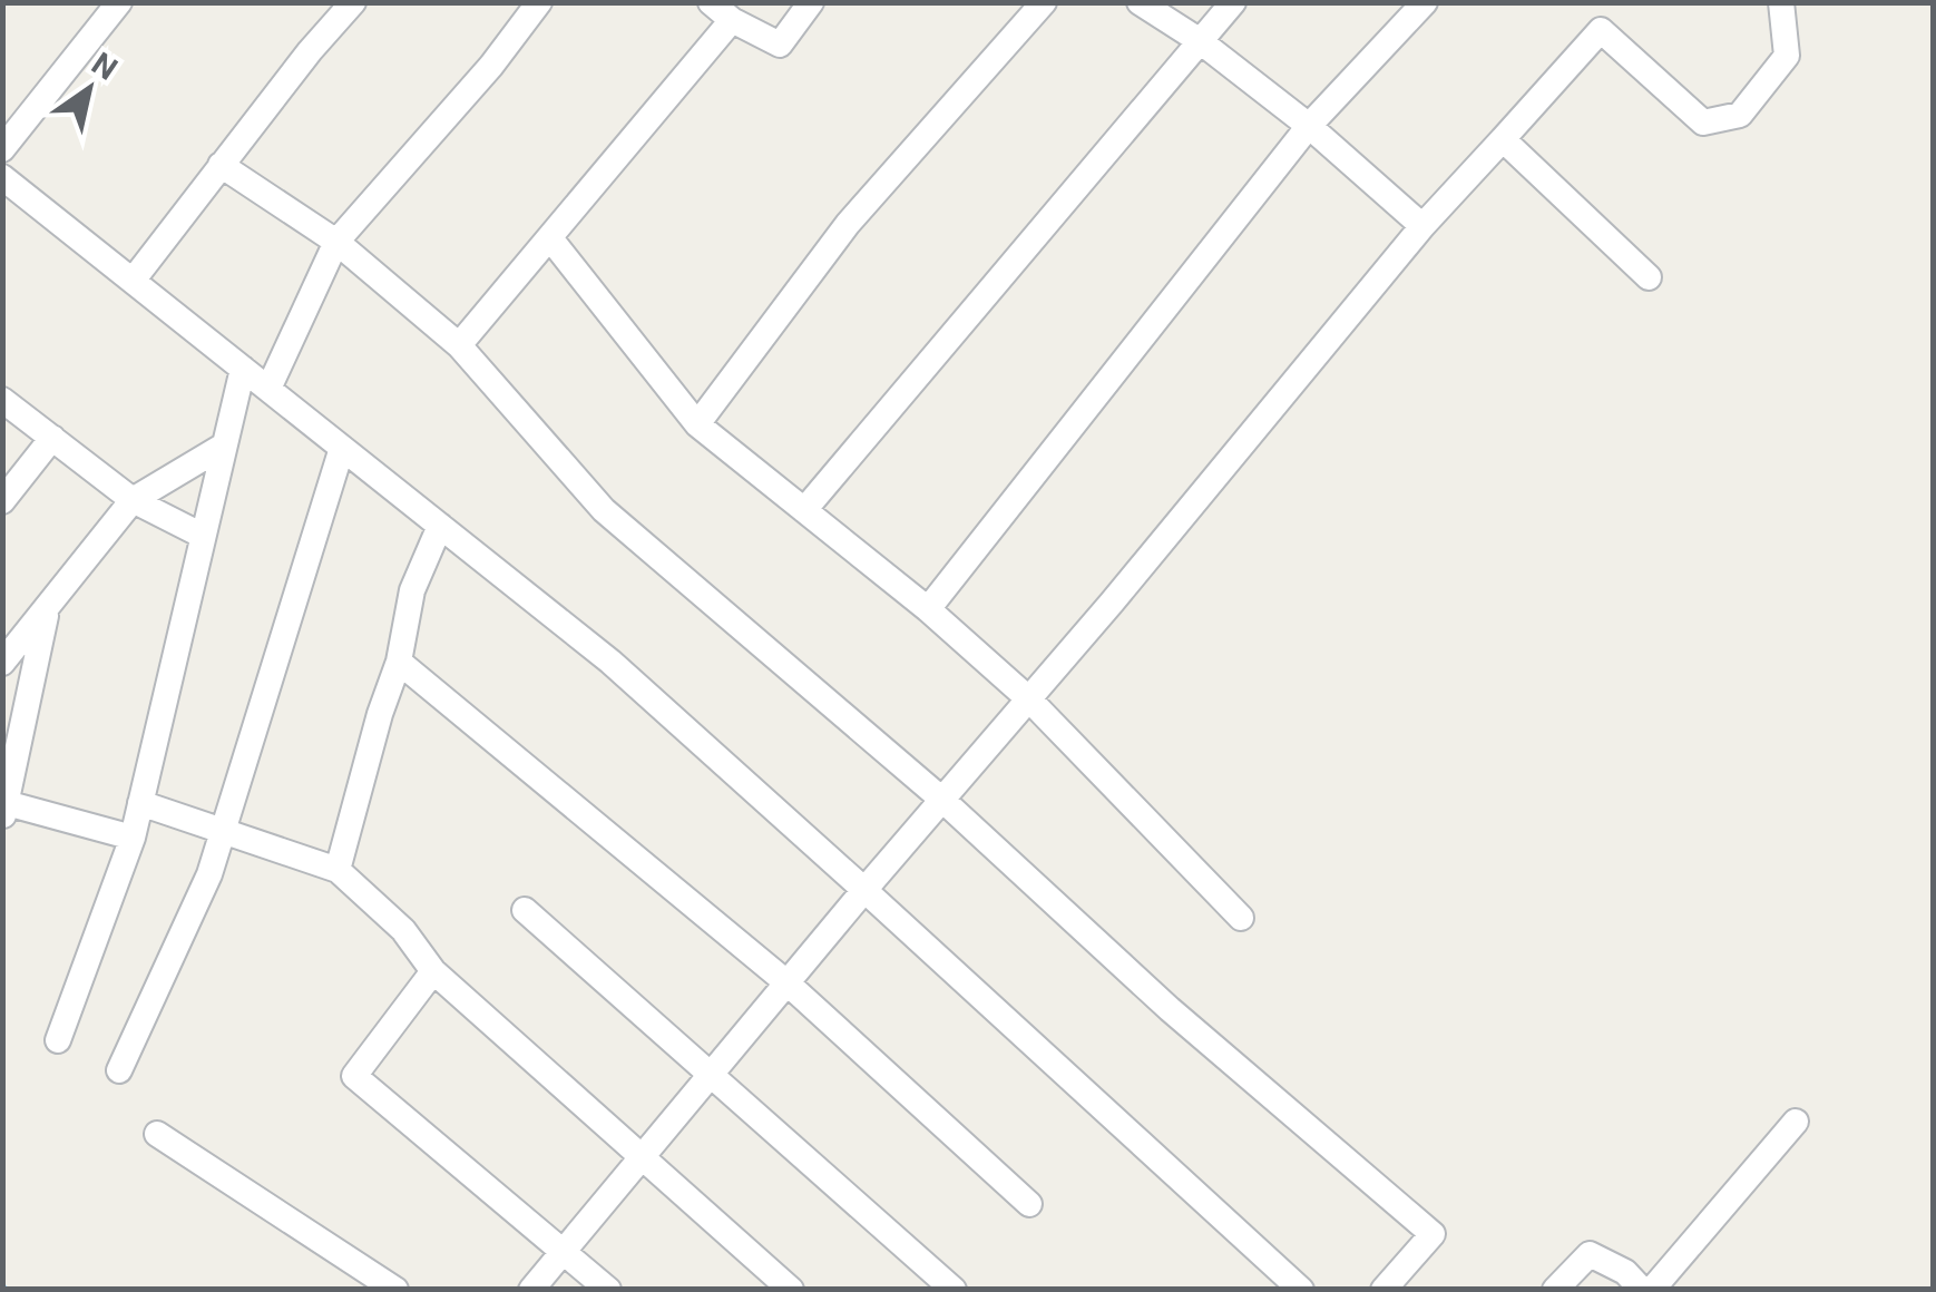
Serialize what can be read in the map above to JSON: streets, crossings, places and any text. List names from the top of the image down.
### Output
{
  "north": "top right"
}
